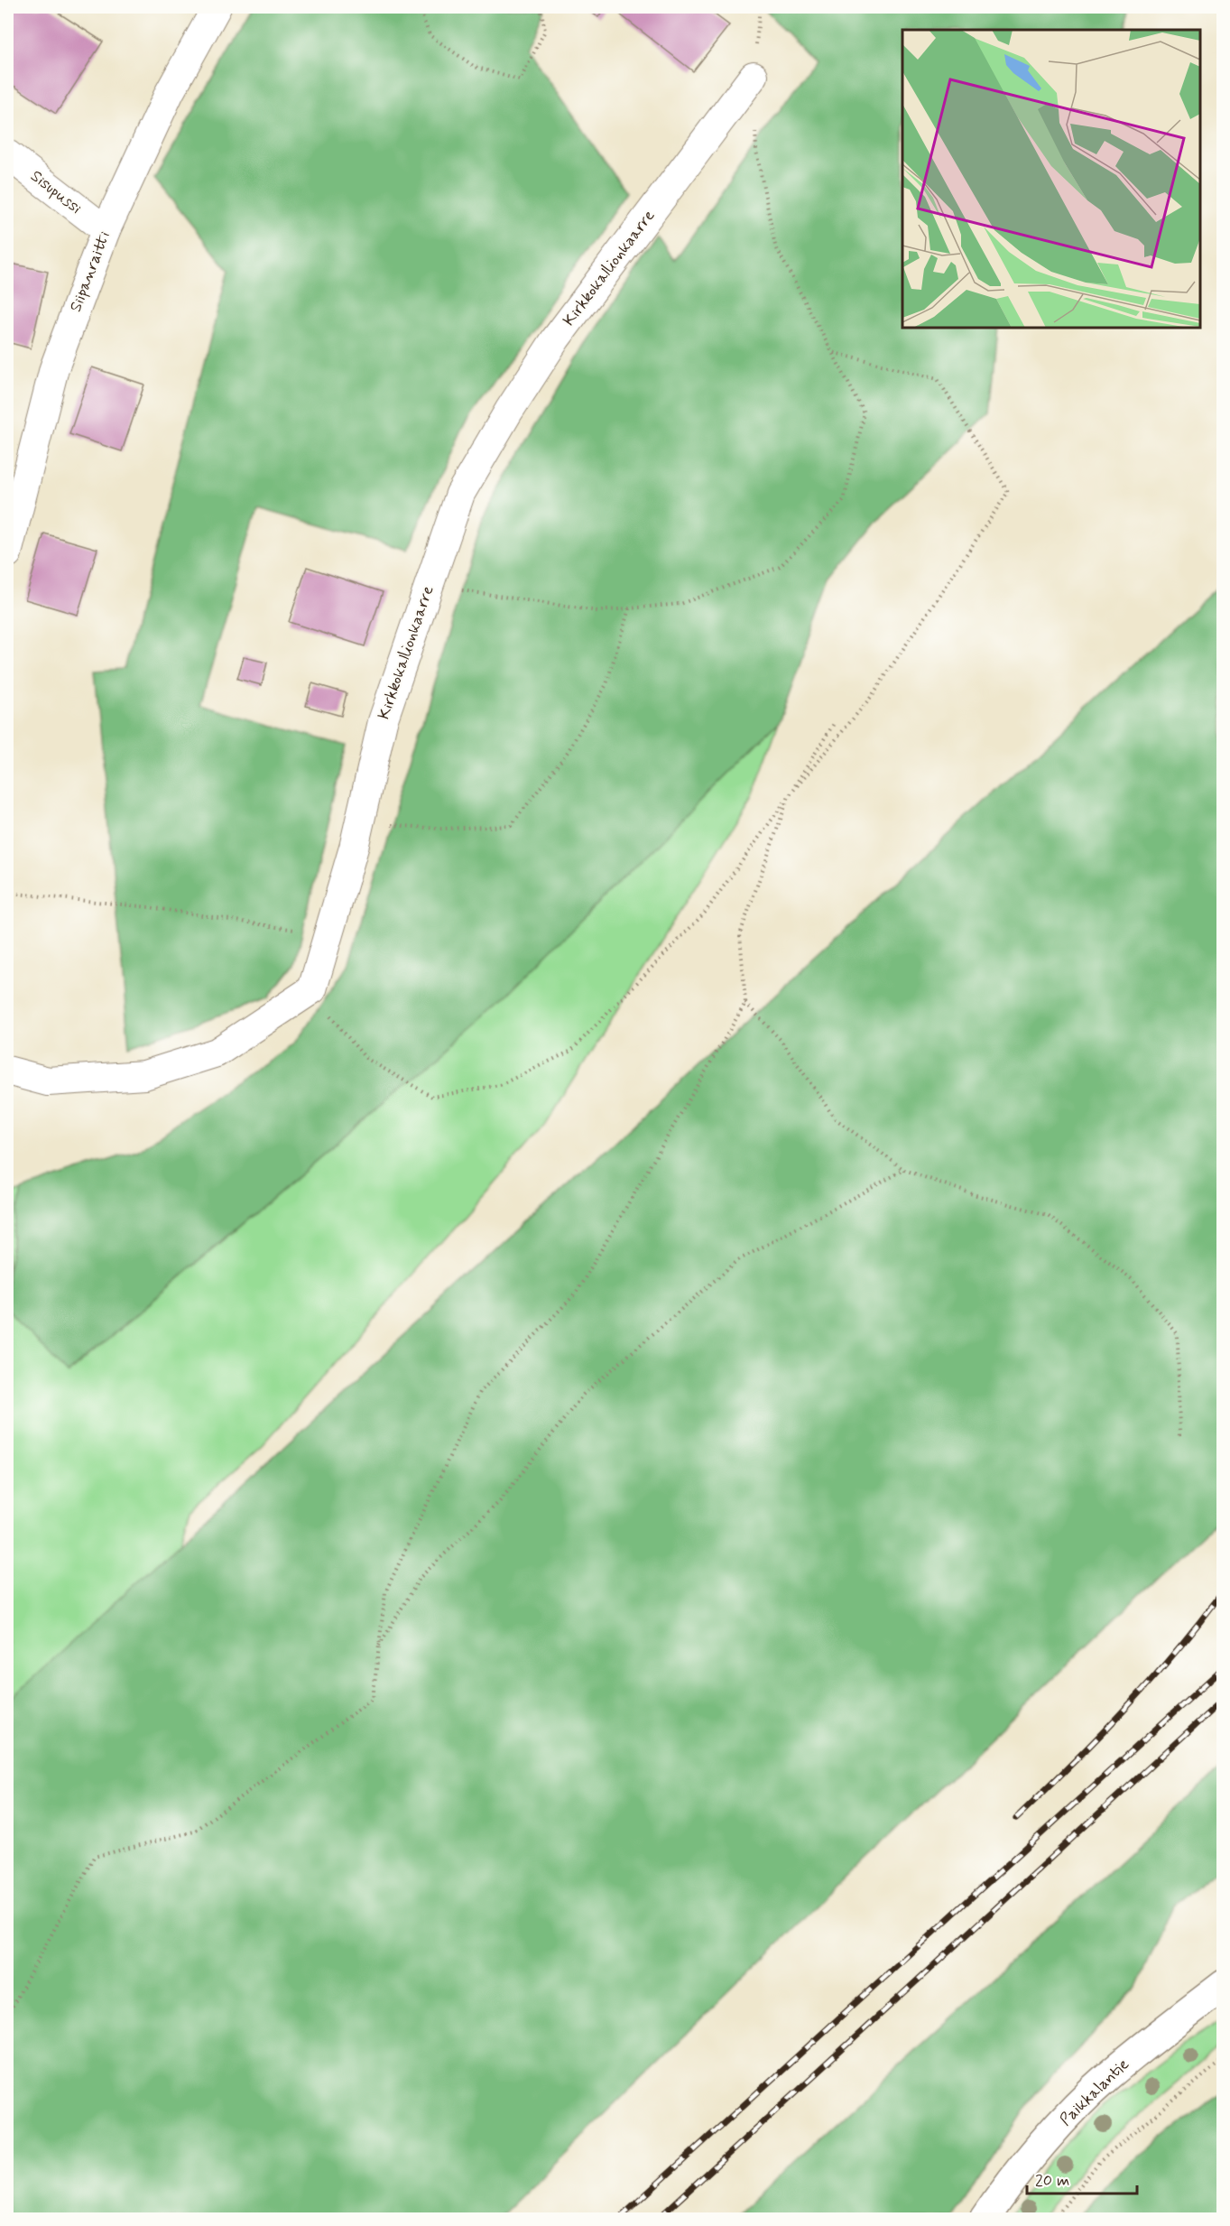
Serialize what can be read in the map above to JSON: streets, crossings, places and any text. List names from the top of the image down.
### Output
{
  "streets": {
    "street": [
      "Sisupussi",
      "Kirkkokallionkaarre",
      "Siipanraitti",
      "Paikkalantie"
    ]
  },
  "crossings": [
    ["Sisupussi", "Siipanraitti"]
  ],
  "scale_bar": "20 m"
}
